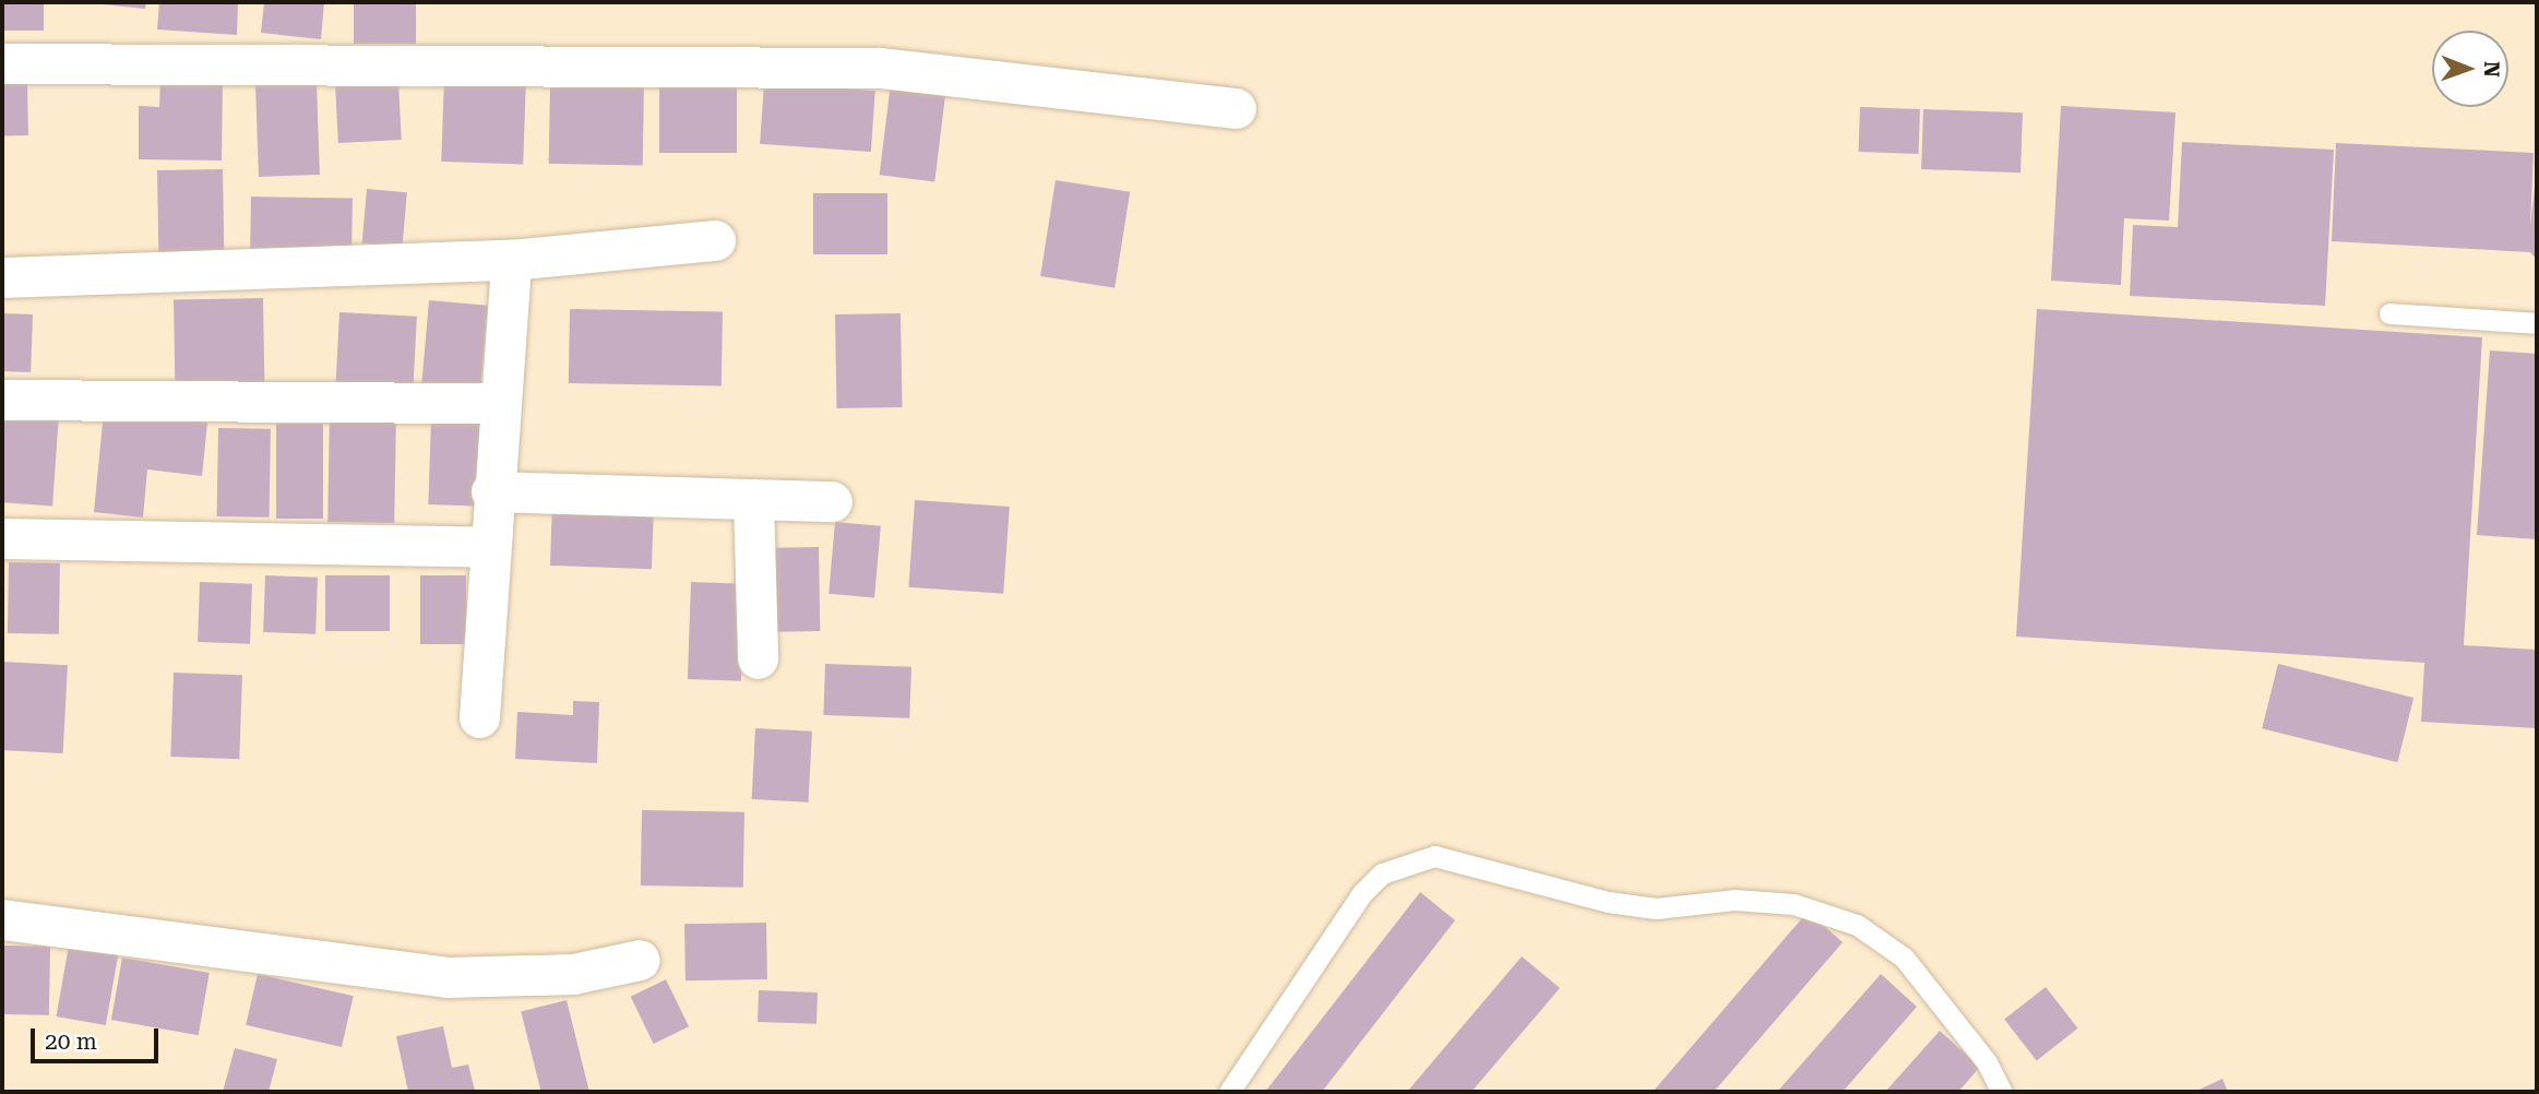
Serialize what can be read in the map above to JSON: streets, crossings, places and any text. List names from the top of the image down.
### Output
{
  "scale_bar": "20 m",
  "north": "right"
}
